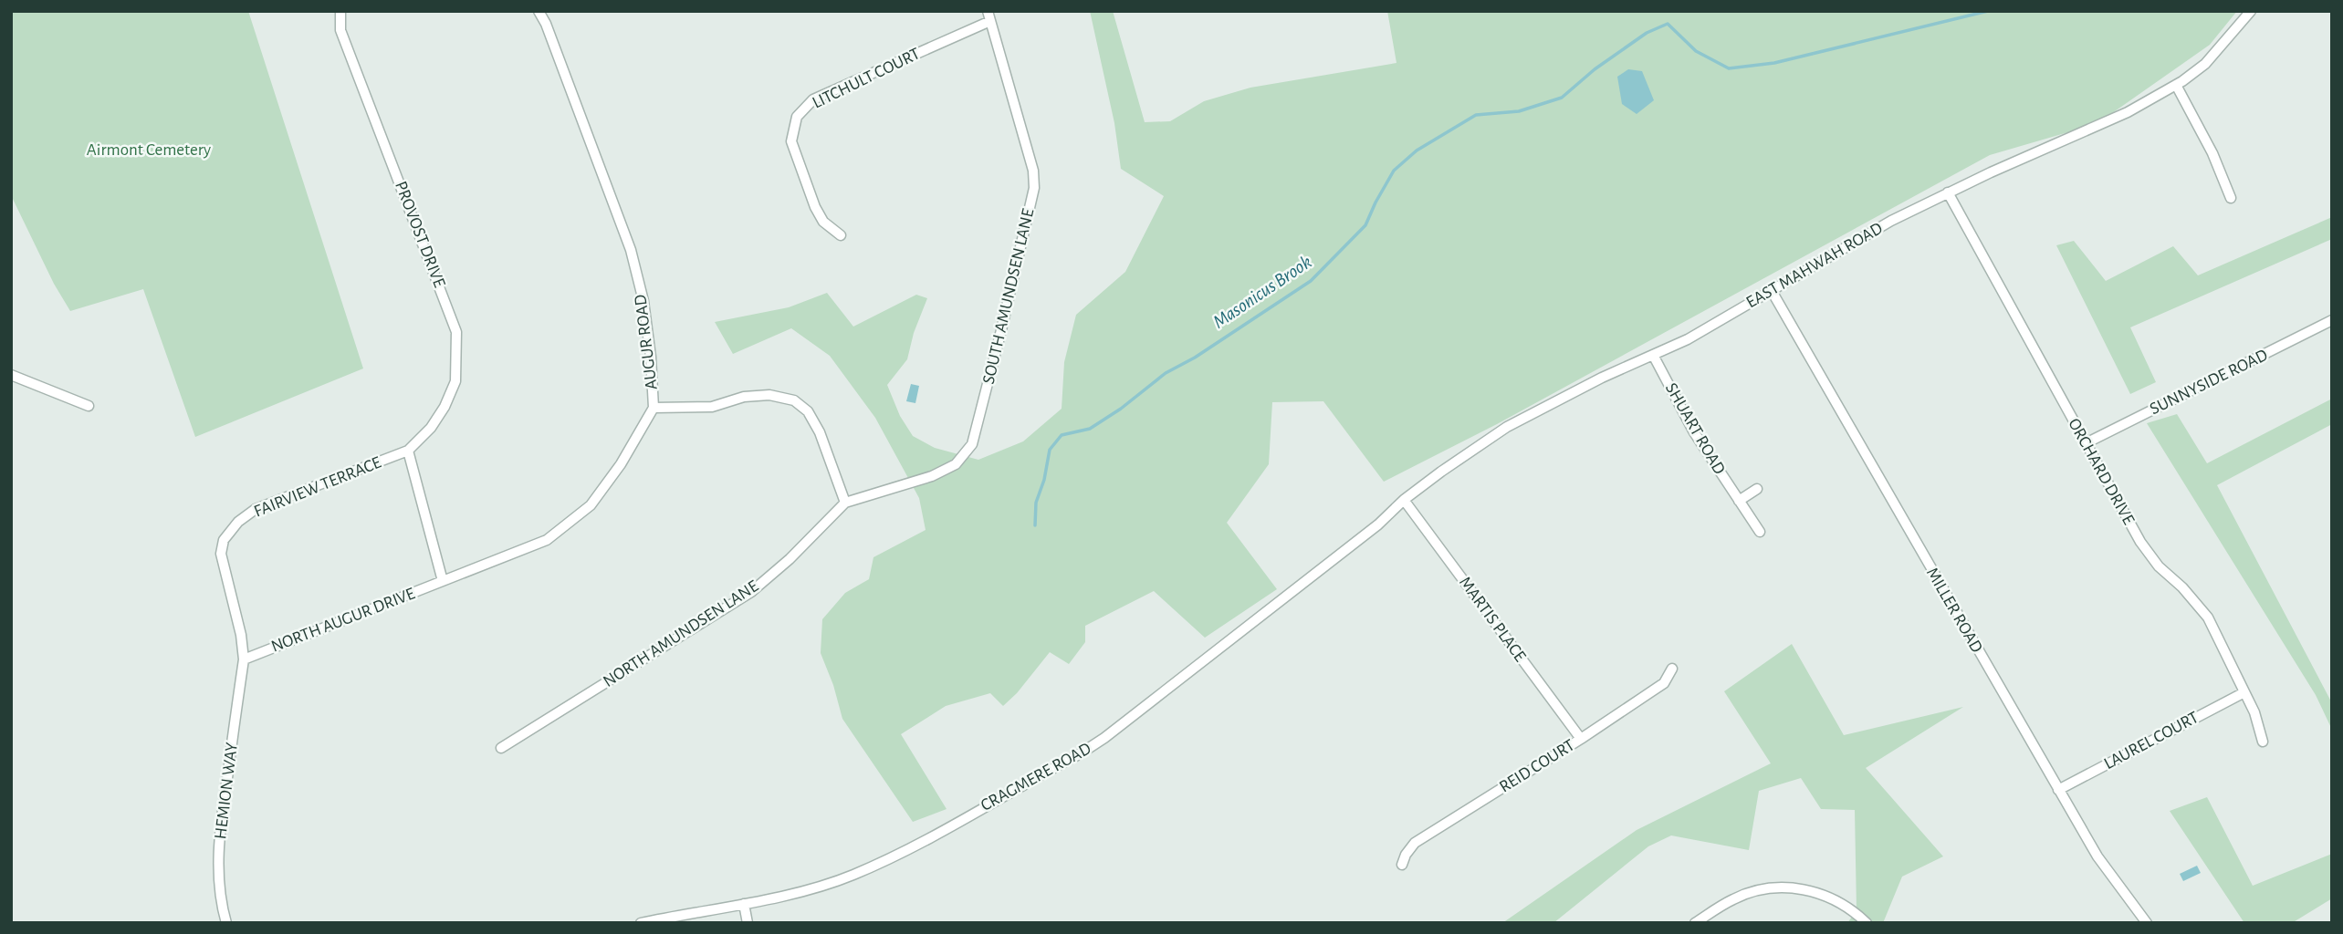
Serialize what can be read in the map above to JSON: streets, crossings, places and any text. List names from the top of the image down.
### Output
{
  "streets": {
    "street": [
      "LITCHULT COURT",
      "PROVOST DRIVE",
      "EAST MAHWAH ROAD",
      "SOUTH AMUNDSEN LANE",
      "AUGUR ROAD",
      "SUNNYSIDE ROAD",
      "SHUART ROAD",
      "ORCHARD DRIVE",
      "FAIRVIEW TERRACE",
      "MILLER ROAD",
      "MARTIS PLACE",
      "NORTH AUGUR DRIVE",
      "NORTH AMUNDSEN LANE",
      "LAUREL COURT",
      "REID COURT",
      "CRAGMERE ROAD",
      "HEMION WAY"
    ]
  },
  "crossings": [
    ["LITCHULT COURT", "SOUTH AMUNDSEN LANE"],
    ["PROVOST DRIVE", "FAIRVIEW TERRACE"],
    ["EAST MAHWAH ROAD", "SHUART ROAD"],
    ["EAST MAHWAH ROAD", "ORCHARD DRIVE"],
    ["EAST MAHWAH ROAD", "MILLER ROAD"],
    ["EAST MAHWAH ROAD", "MARTIS PLACE"],
    ["EAST MAHWAH ROAD", "CRAGMERE ROAD"],
    ["SOUTH AMUNDSEN LANE", "NORTH AMUNDSEN LANE"],
    ["AUGUR ROAD", "NORTH AUGUR DRIVE"],
    ["SUNNYSIDE ROAD", "ORCHARD DRIVE"],
    ["ORCHARD DRIVE", "LAUREL COURT"],
    ["FAIRVIEW TERRACE", "NORTH AUGUR DRIVE"],
    ["FAIRVIEW TERRACE", "HEMION WAY"],
    ["MILLER ROAD", "LAUREL COURT"],
    ["MARTIS PLACE", "REID COURT"],
    ["NORTH AUGUR DRIVE", "HEMION WAY"]
  ],
  "water": ["Masonicus Brook"],
  "parks": ["Airmont Cemetery"]
}
